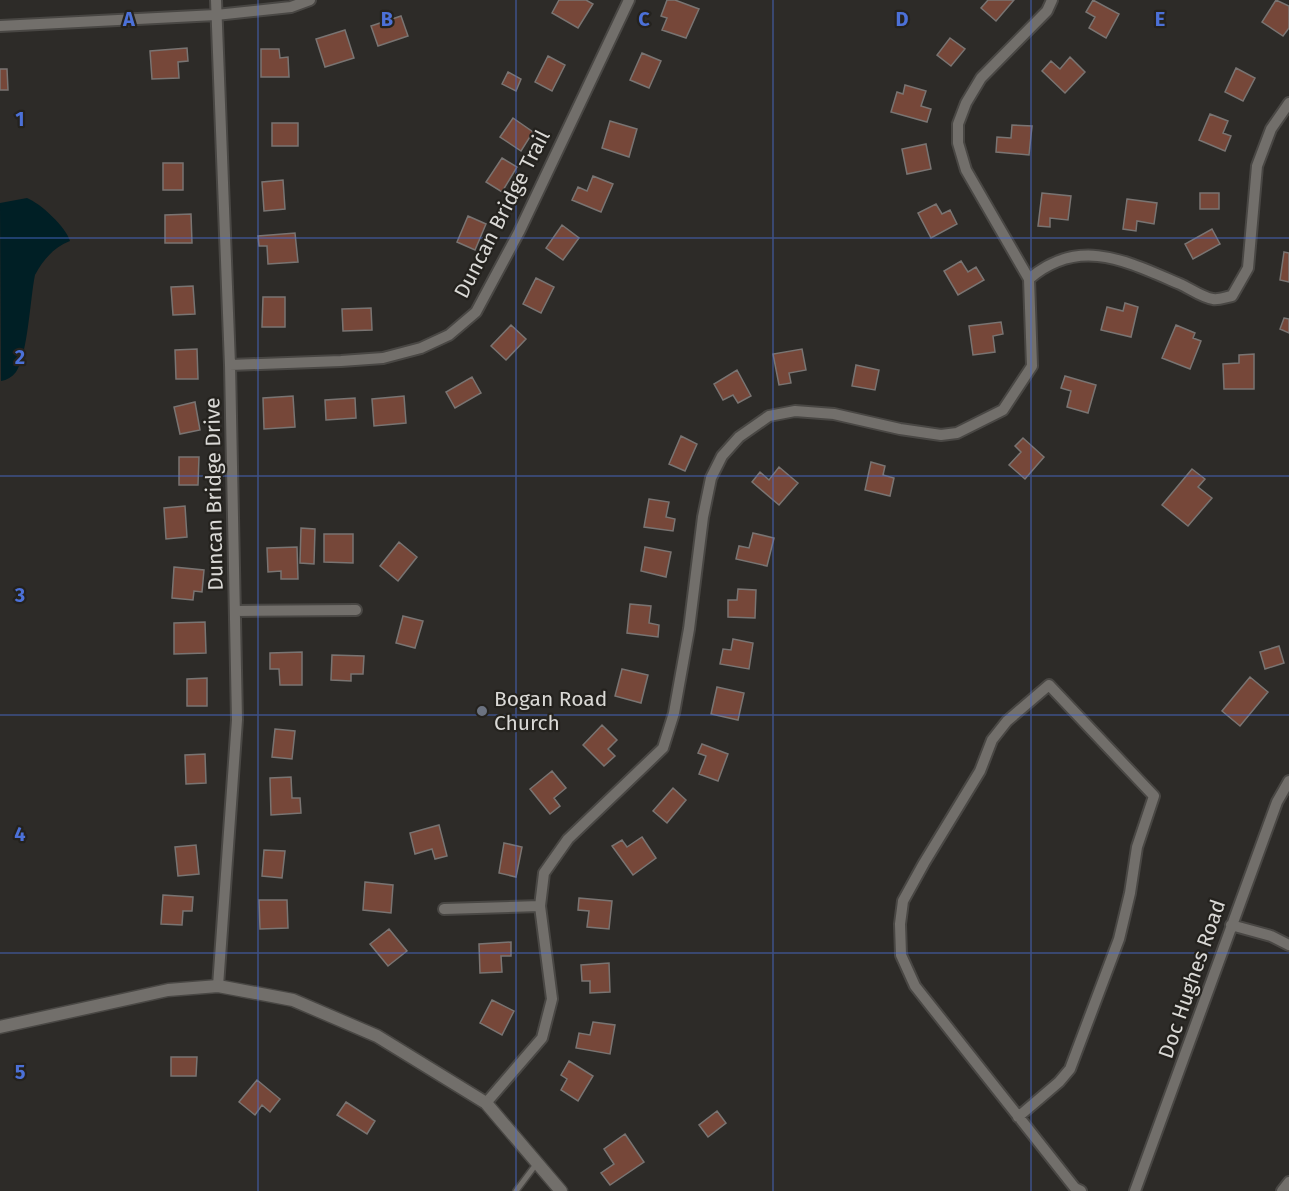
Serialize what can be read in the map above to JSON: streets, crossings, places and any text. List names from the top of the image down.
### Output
{
  "streets": {
    "street": ["Duncan Bridge Trail", "Duncan Bridge Drive", "Doc Hughes Road"]
  },
  "crossings": [
    ["Duncan Bridge Trail", "Duncan Bridge Drive"]
  ],
  "places": ["Bogan Road Church"],
  "grid": {
    "columns": [
      "A",
      "B",
      "C",
      "D",
      "E"
    ],
    "rows": [
      "1",
      "2",
      "3",
      "4",
      "5"
    ]
  }
}
